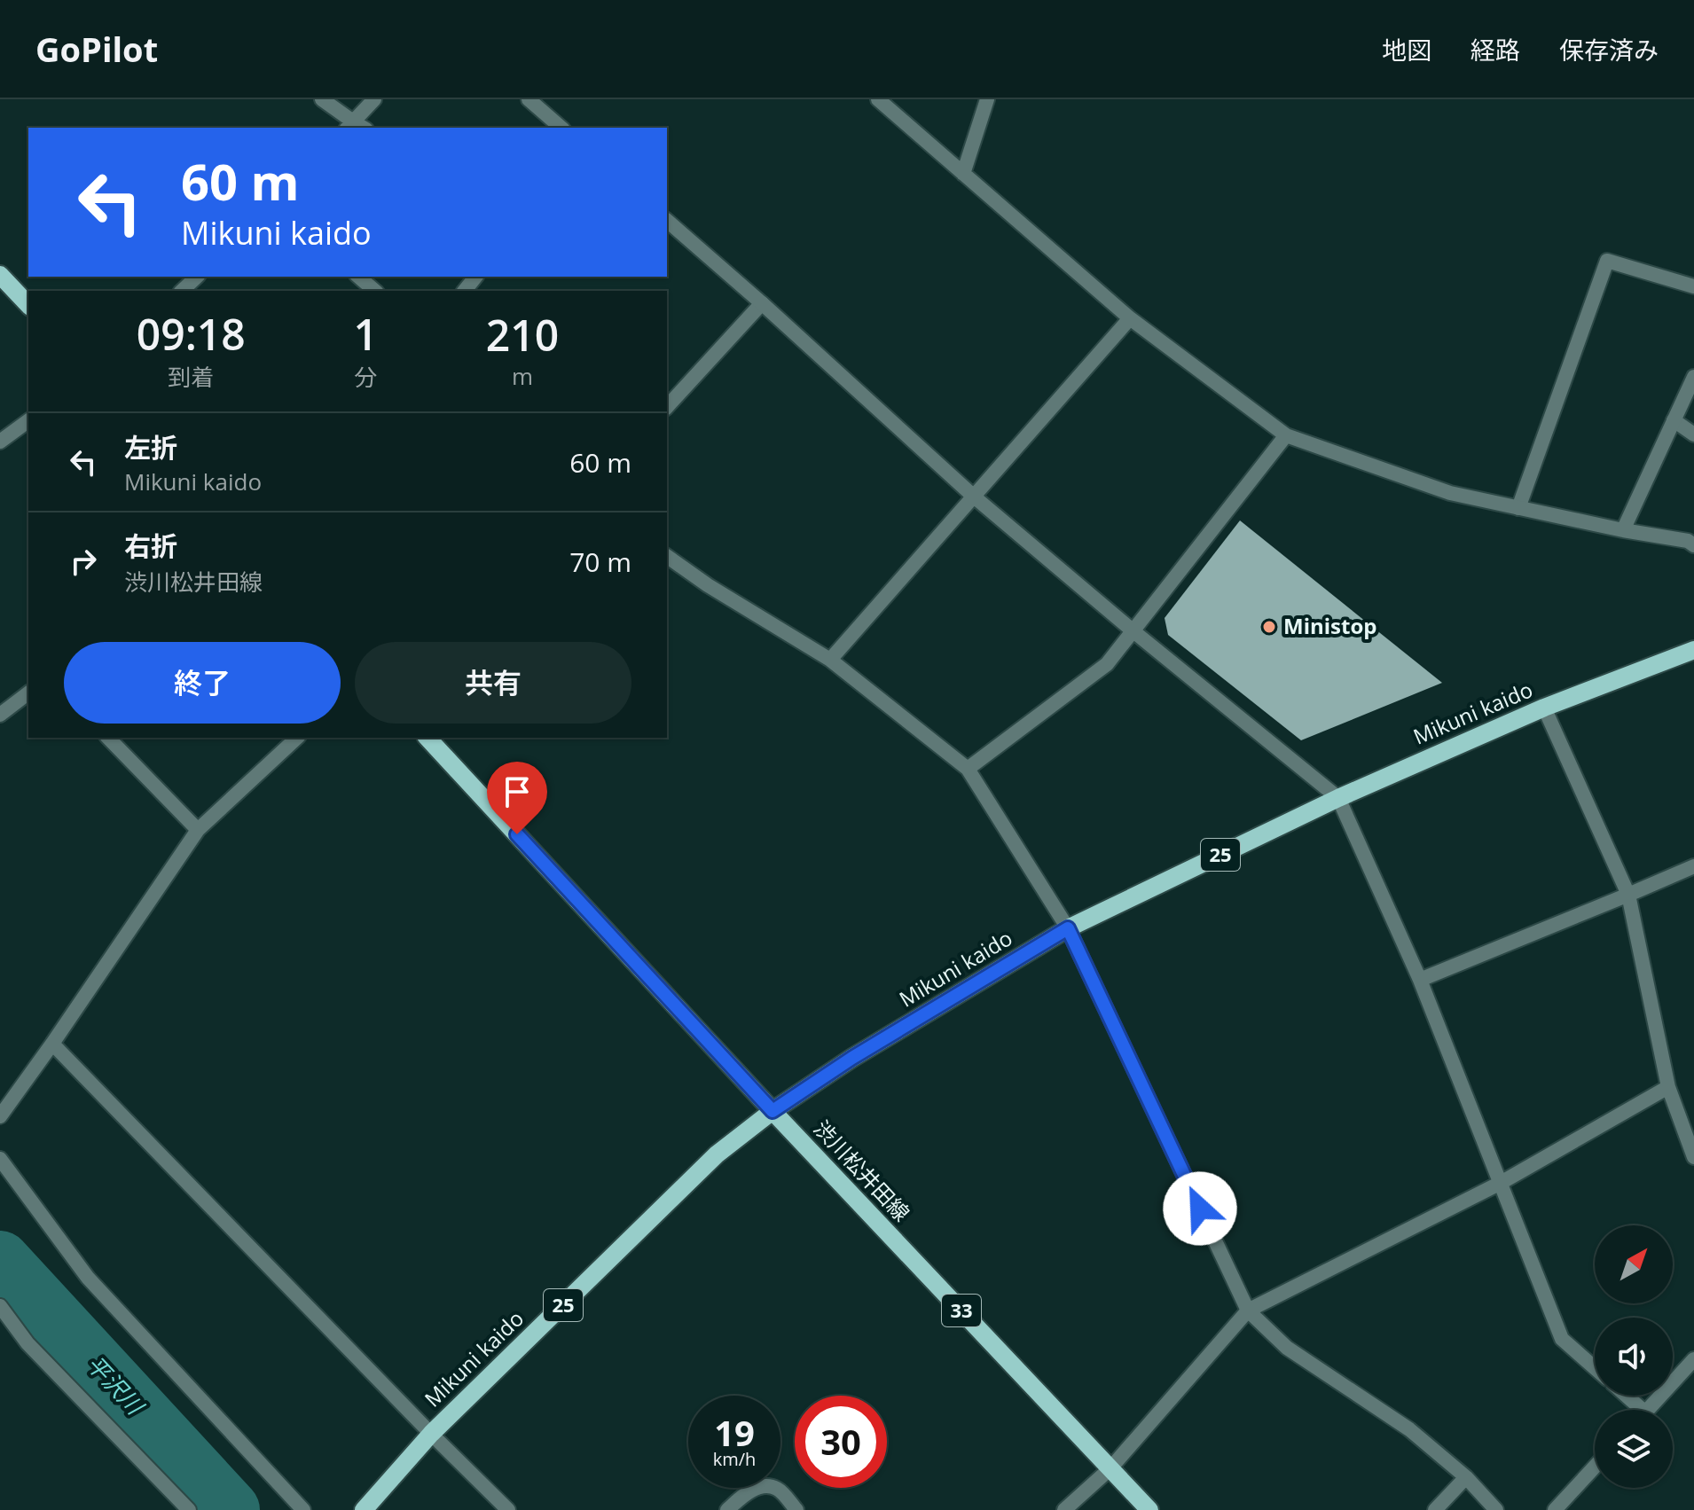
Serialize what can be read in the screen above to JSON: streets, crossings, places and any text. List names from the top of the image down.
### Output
{
  "streets": {
    "main road": [
      "Mikuni kaido",
      "25",
      "渋川松井田線",
      "33"
    ]
  },
  "crossings": [
    ["Mikuni kaido", "渋川松井田線"]
  ],
  "water": ["平沢川"],
  "places": ["Ministop"],
  "north": "top right",
  "page": {
    "header": "GoPilot",
    "nav": ["地図", "経路", "保存済み"],
    "turn": ["60 m", "Mikuni kaido"],
    "eta": [
      "09:18",
      "到着",
      "1",
      "分",
      "210",
      "m"
    ],
    "list": [
      {
        "name": "左折",
        "note": "Mikuni kaido",
        "value": "60 m"
      },
      {
        "name": "右折",
        "note": "渋川松井田線",
        "value": "70 m"
      }
    ],
    "buttons": ["終了", "共有"],
    "speed": "19 km/h",
    "limit": "30"
  }
}
